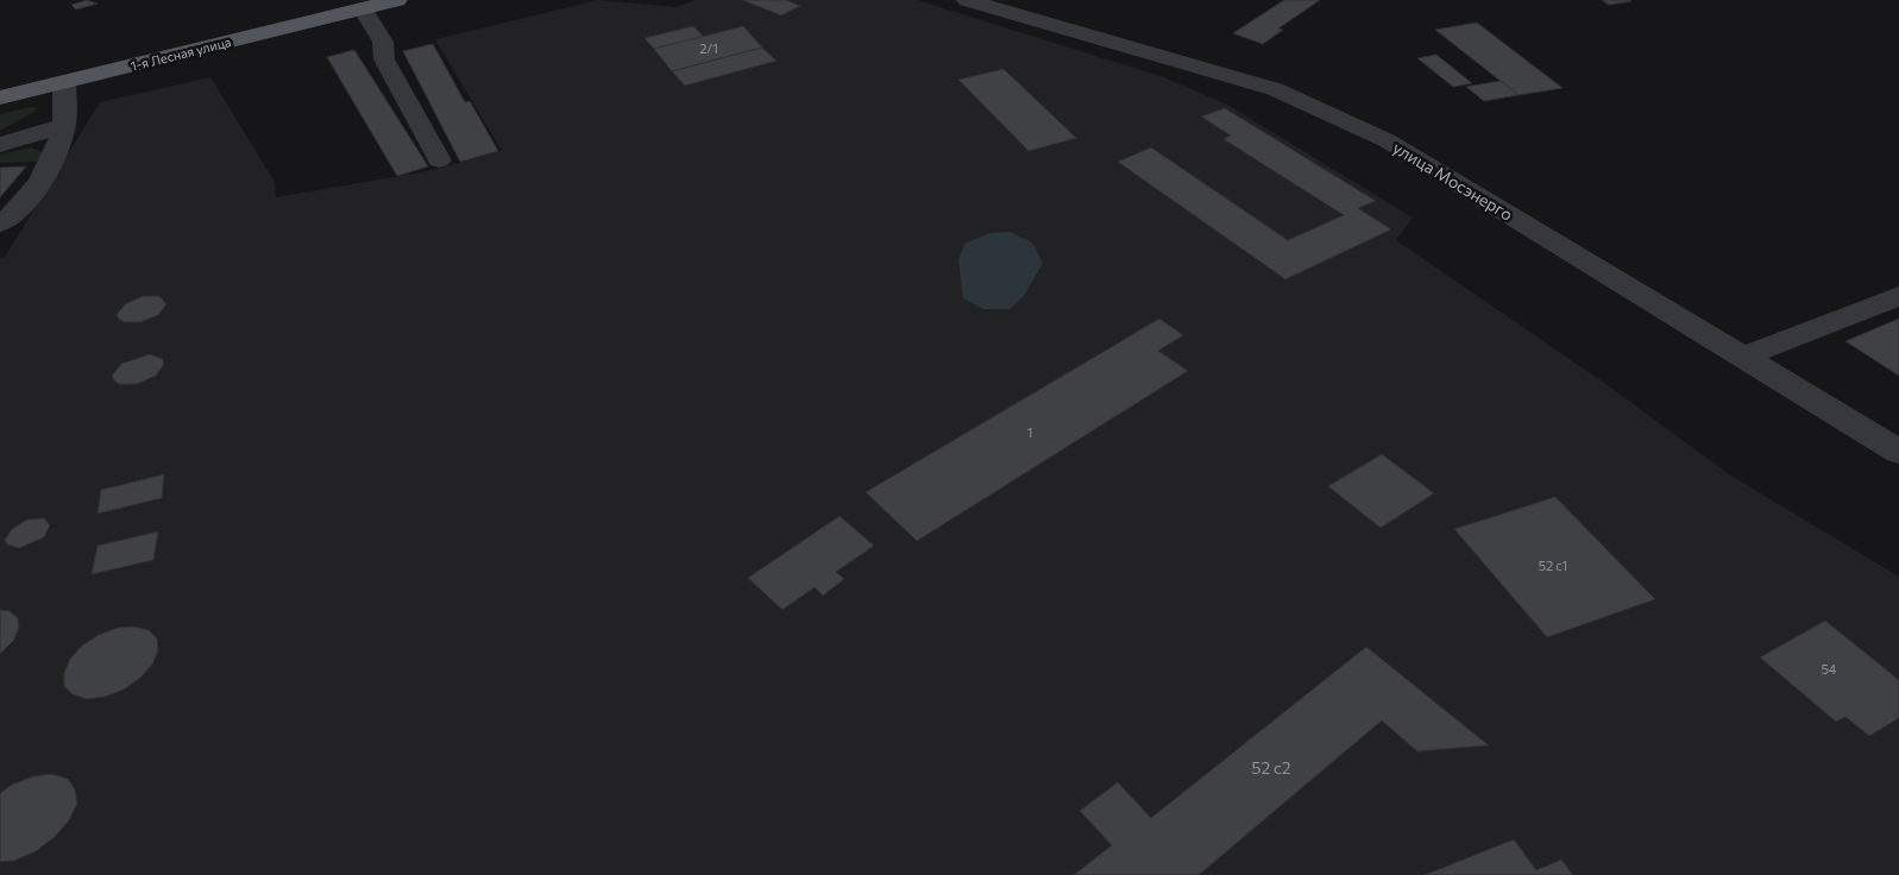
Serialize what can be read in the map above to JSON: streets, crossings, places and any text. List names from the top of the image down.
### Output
{
  "streets": {
    "main road": ["1-я Лесная улица"],
    "street": ["улица Мосэнерго"]
  },
  "house_numbers": [
    "2/1",
    "1",
    "52 с1",
    "54",
    "52 с2"
  ]
}
